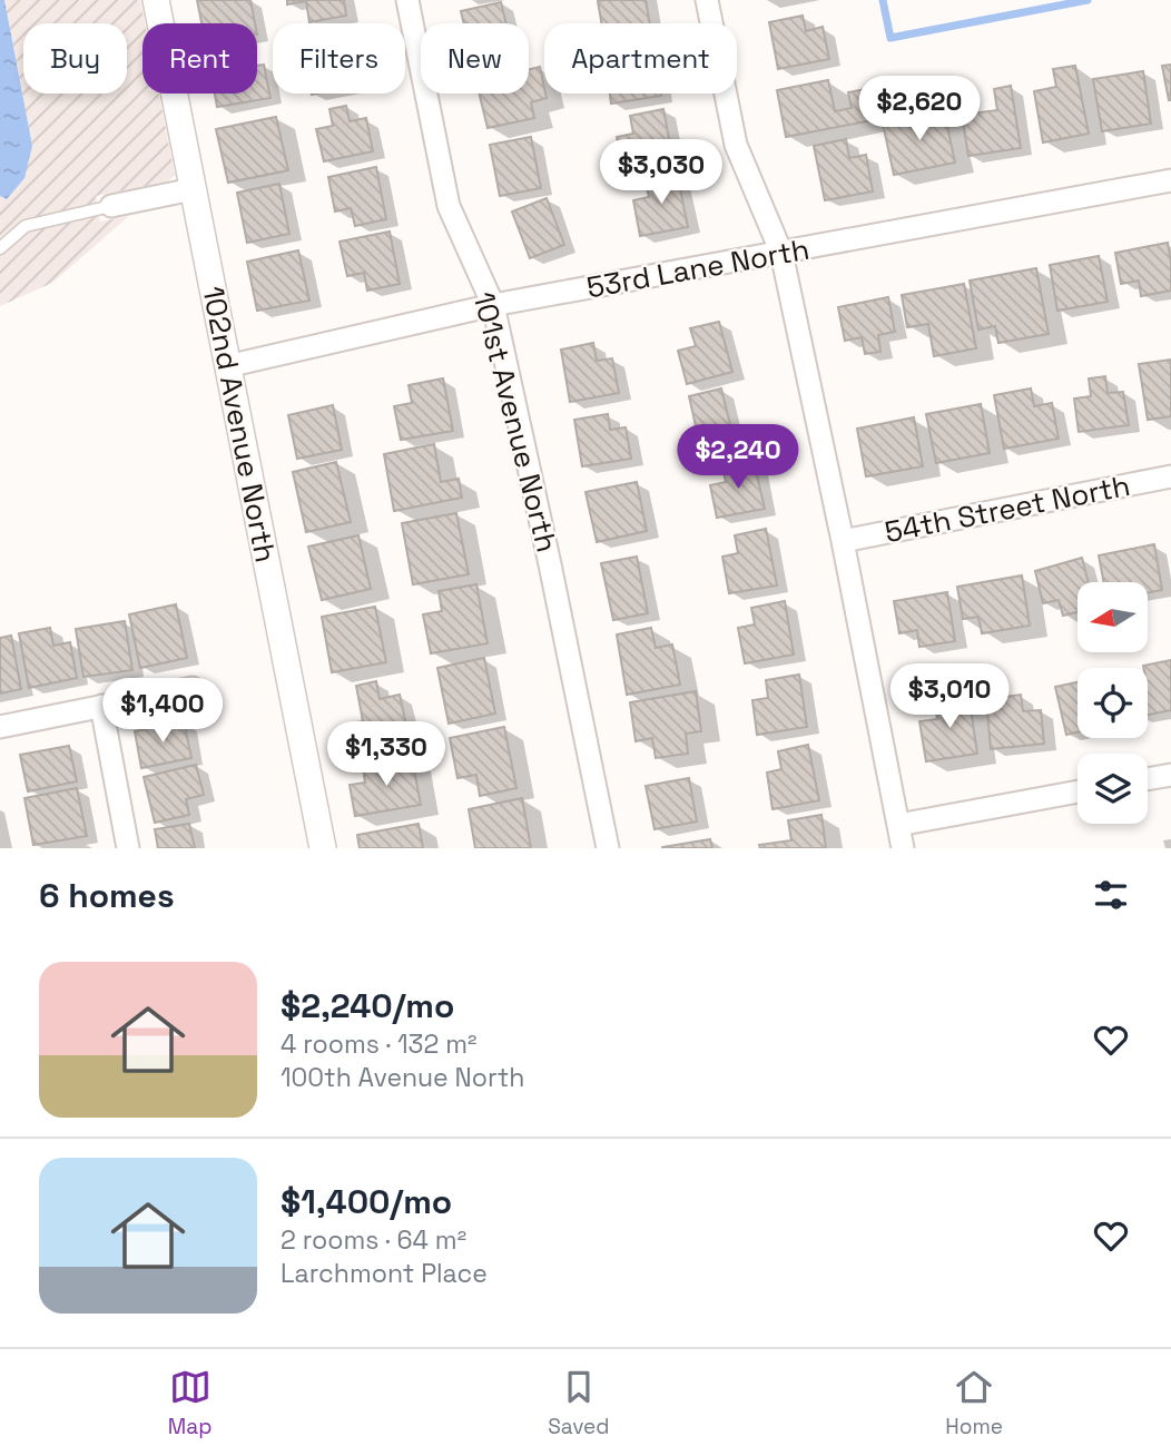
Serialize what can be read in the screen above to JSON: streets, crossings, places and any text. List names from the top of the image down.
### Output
{
  "streets": {
    "street": [
      "53rd Lane North",
      "101st Avenue North",
      "102nd Avenue North",
      "54th Street North"
    ]
  },
  "crossings": [
    ["53rd Lane North", "101st Avenue North"],
    ["53rd Lane North", "102nd Avenue North"]
  ],
  "north": "left",
  "page": {
    "chip": [
      "Buy",
      "Rent",
      "Filters",
      "New",
      "Apartment"
    ],
    "price": [
      "$2,620",
      "$3,030",
      "$2,240",
      "$3,010",
      "$1,400",
      "$1,330"
    ],
    "heading": "6 homes",
    "list": [
      {
        "name": "$2,240/mo",
        "note": "4 rooms · 132 m² · 100th Avenue North"
      },
      {
        "name": "$1,400/mo",
        "note": "2 rooms · 64 m² · Larchmont Place"
      }
    ],
    "tabs": ["Map", "Saved", "Home"]
  }
}
